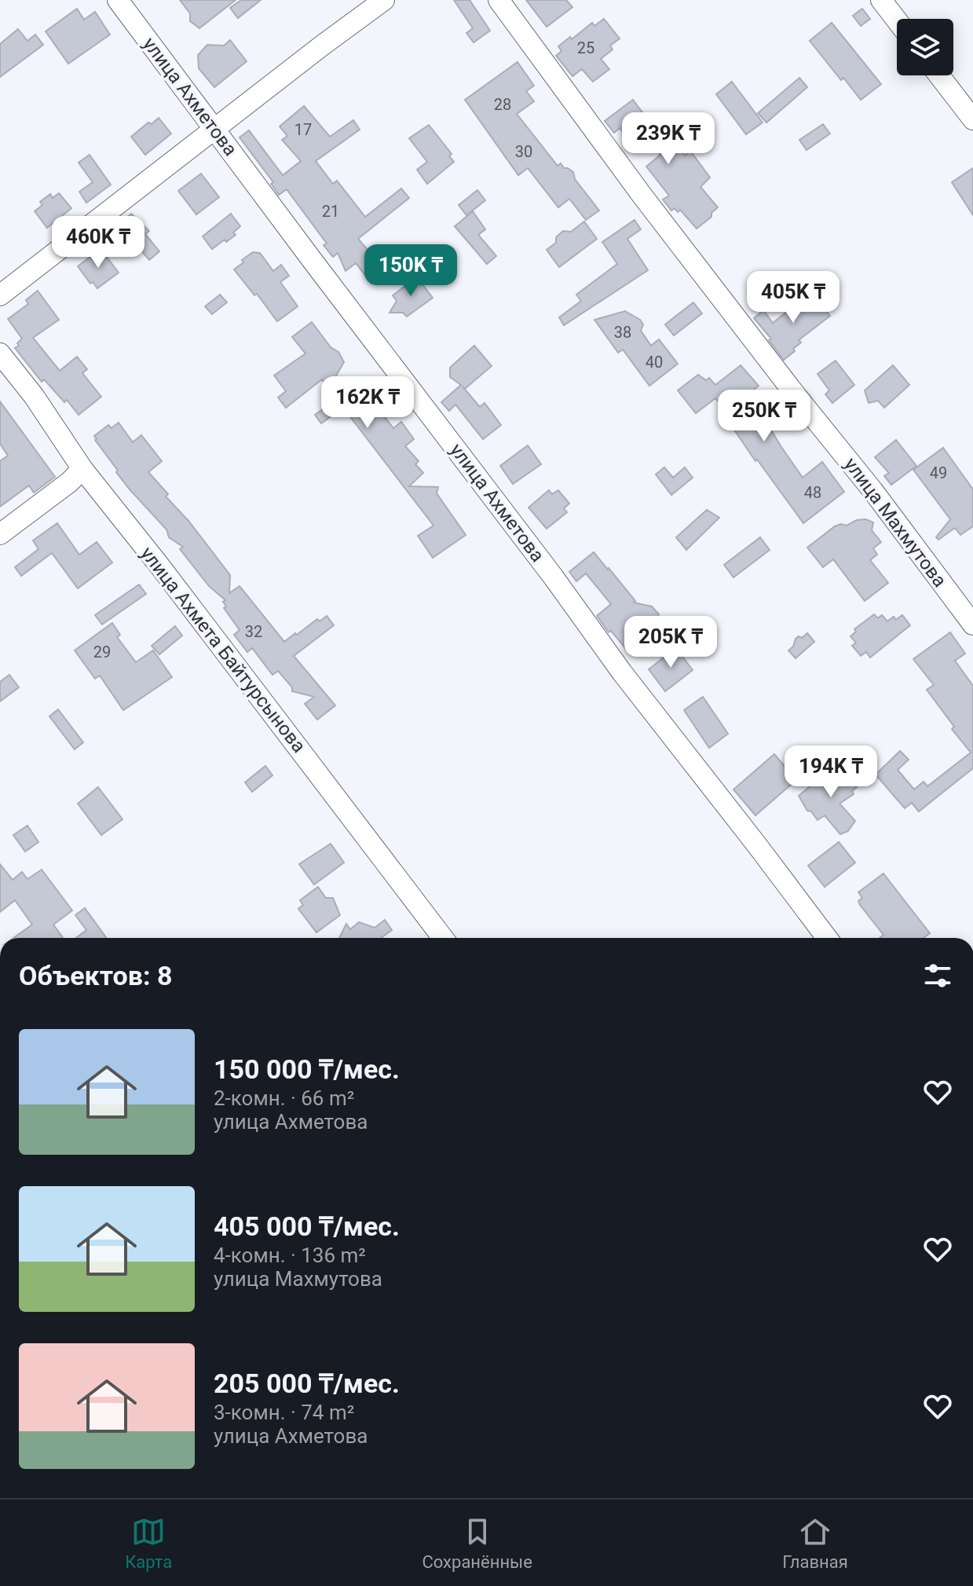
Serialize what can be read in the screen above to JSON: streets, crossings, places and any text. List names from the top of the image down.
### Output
{
  "streets": {
    "street": ["улица Ахметова", "улица Махмутова", "улица Ахмета Байтурсынова"]
  },
  "house_numbers": [
    "25",
    "28",
    "17",
    "30",
    "21",
    "38",
    "40",
    "49",
    "48",
    "32",
    "29"
  ],
  "page": {
    "price": [
      "239K ₸",
      "460K ₸",
      "150K ₸",
      "405K ₸",
      "162K ₸",
      "250K ₸",
      "205K ₸",
      "194K ₸"
    ],
    "heading": "Объектов: 8",
    "list": [
      {
        "name": "150 000 ₸/мес.",
        "note": "2-комн. · 66 m² · улица Ахметова"
      },
      {
        "name": "405 000 ₸/мес.",
        "note": "4-комн. · 136 m² · улица Махмутова"
      },
      {
        "name": "205 000 ₸/мес.",
        "note": "3-комн. · 74 m² · улица Ахметова"
      }
    ],
    "tabs": ["Карта", "Сохранённые", "Главная"]
  }
}
